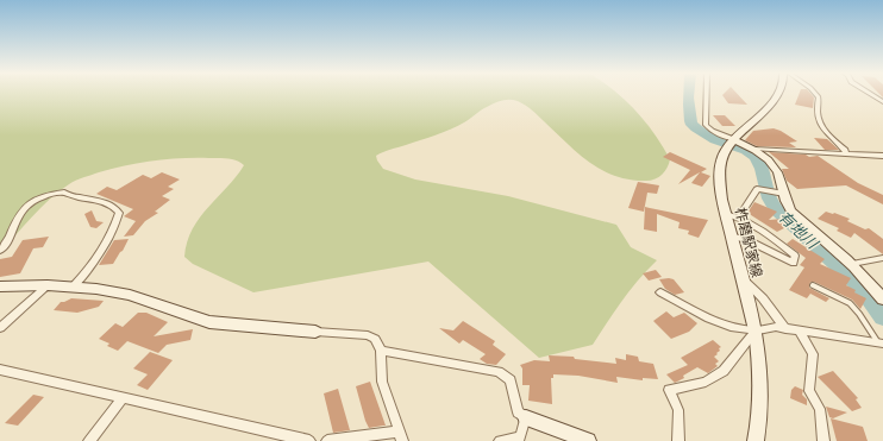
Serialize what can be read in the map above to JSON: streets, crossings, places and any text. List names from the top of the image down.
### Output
{
  "streets": {
    "main road": ["柞磨駅家線"]
  },
  "water": ["有地川"]
}
